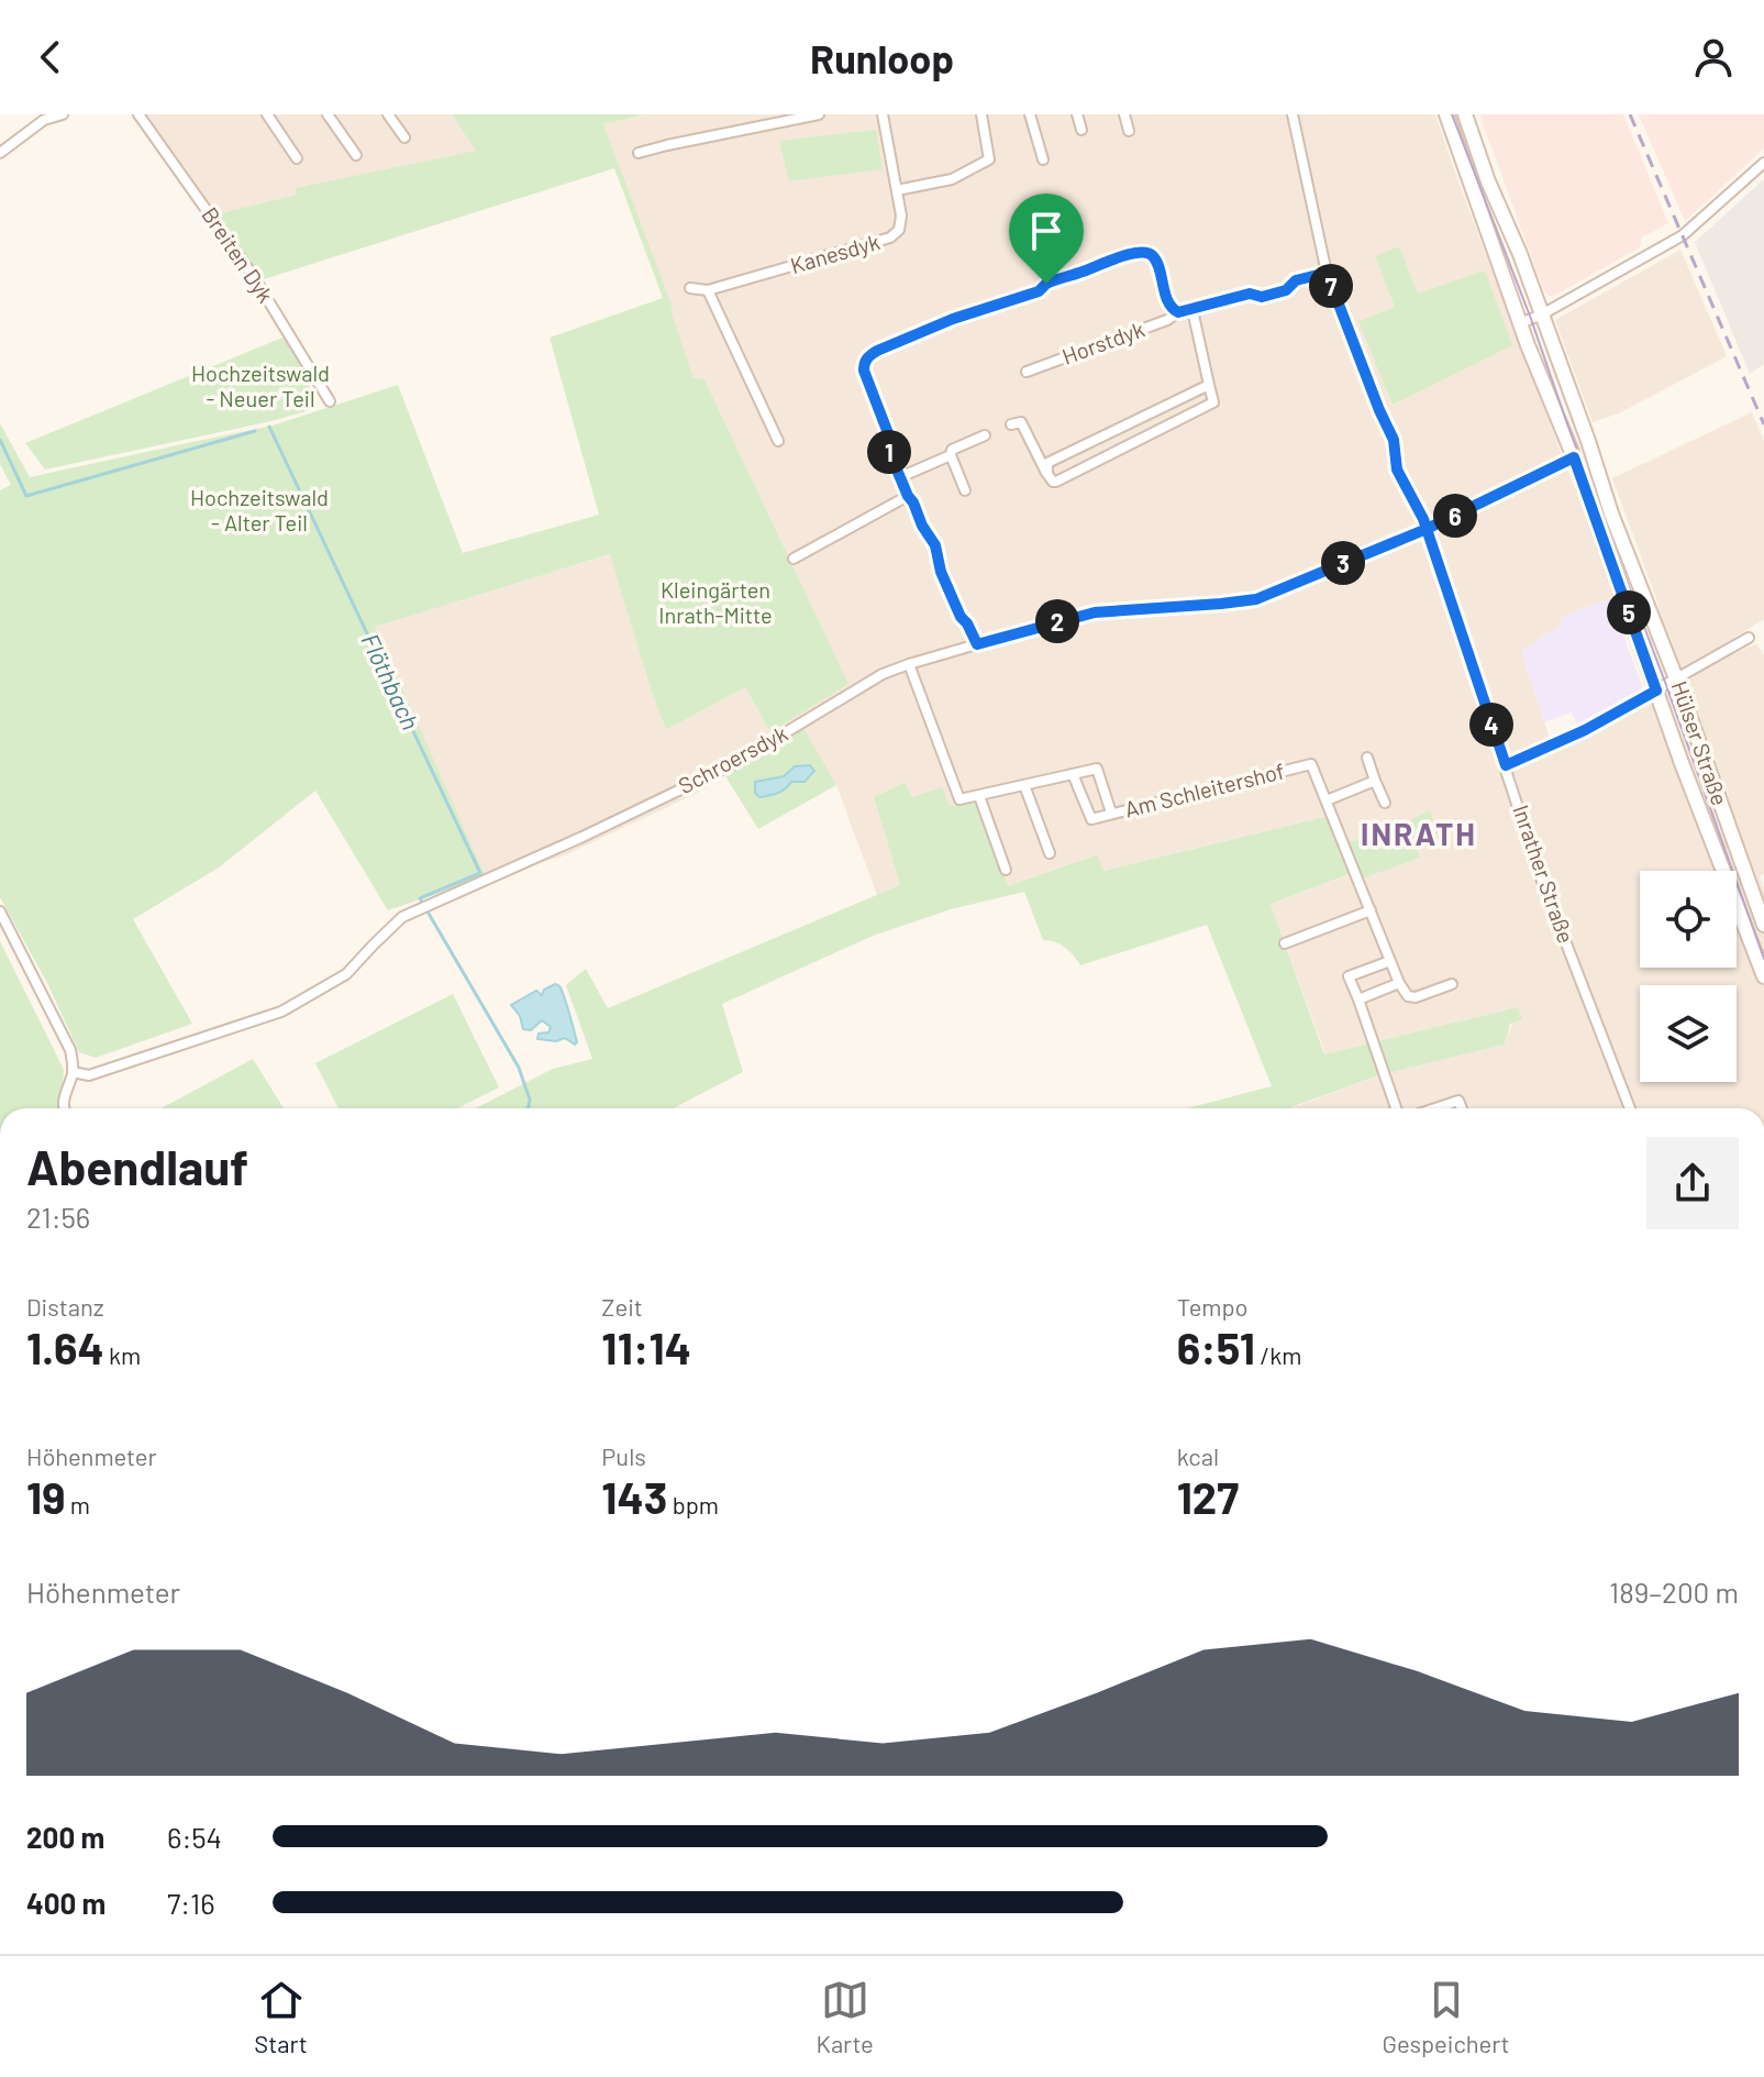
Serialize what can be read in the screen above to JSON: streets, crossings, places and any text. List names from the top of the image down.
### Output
{
  "streets": {
    "street": [
      "Kanesdyk",
      "Breiten Dyk",
      "Horstdyk",
      "Hülser Straße",
      "Schroersdyk",
      "Am Schleitershof",
      "Inrather Straße"
    ]
  },
  "crossings": [
    ["Horstdyk", "Schroersdyk"],
    ["Horstdyk", "Inrather Straße"],
    ["Schroersdyk", "Inrather Straße"]
  ],
  "districts": ["INRATH"],
  "water": ["Flöthbach"],
  "parks": ["Hochzeitswald - Neuer Teil", "Hochzeitswald - Alter Teil", "Kleingärten Inrath-Mitte"],
  "page": {
    "header": "Runloop",
    "pins": [
      "7",
      "1",
      "6",
      "3",
      "5",
      "2",
      "4"
    ],
    "heading": ["Abendlauf", "21:56"],
    "stats": [
      ["Distanz", "1.64 km"],
      ["Zeit", "11:14"],
      ["Tempo", "6:51 /km"],
      ["Höhenmeter", "19 m"],
      ["Puls", "143 bpm"],
      ["kcal", "127"]
    ],
    "chart": ["Höhenmeter", "189–200 m"],
    "list": [
      {
        "name": "200 m",
        "note": "6:54"
      },
      {
        "name": "400 m",
        "note": "7:16"
      }
    ],
    "tabs": ["Start", "Karte", "Gespeichert"]
  }
}
